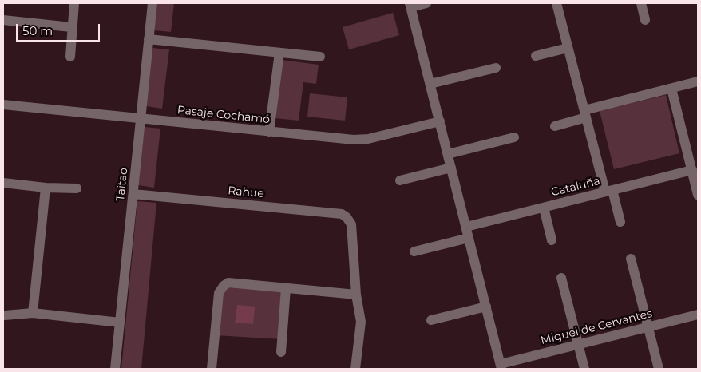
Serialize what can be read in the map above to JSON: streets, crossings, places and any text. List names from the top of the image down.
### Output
{
  "streets": {
    "street": [
      "Pasaje Cochamó",
      "Taitao",
      "Cataluña",
      "Rahue",
      "Miguel de Cervantes"
    ]
  },
  "crossings": [
    ["Pasaje Cochamó", "Taitao"],
    ["Taitao", "Rahue"]
  ],
  "scale_bar": "50 m"
}
